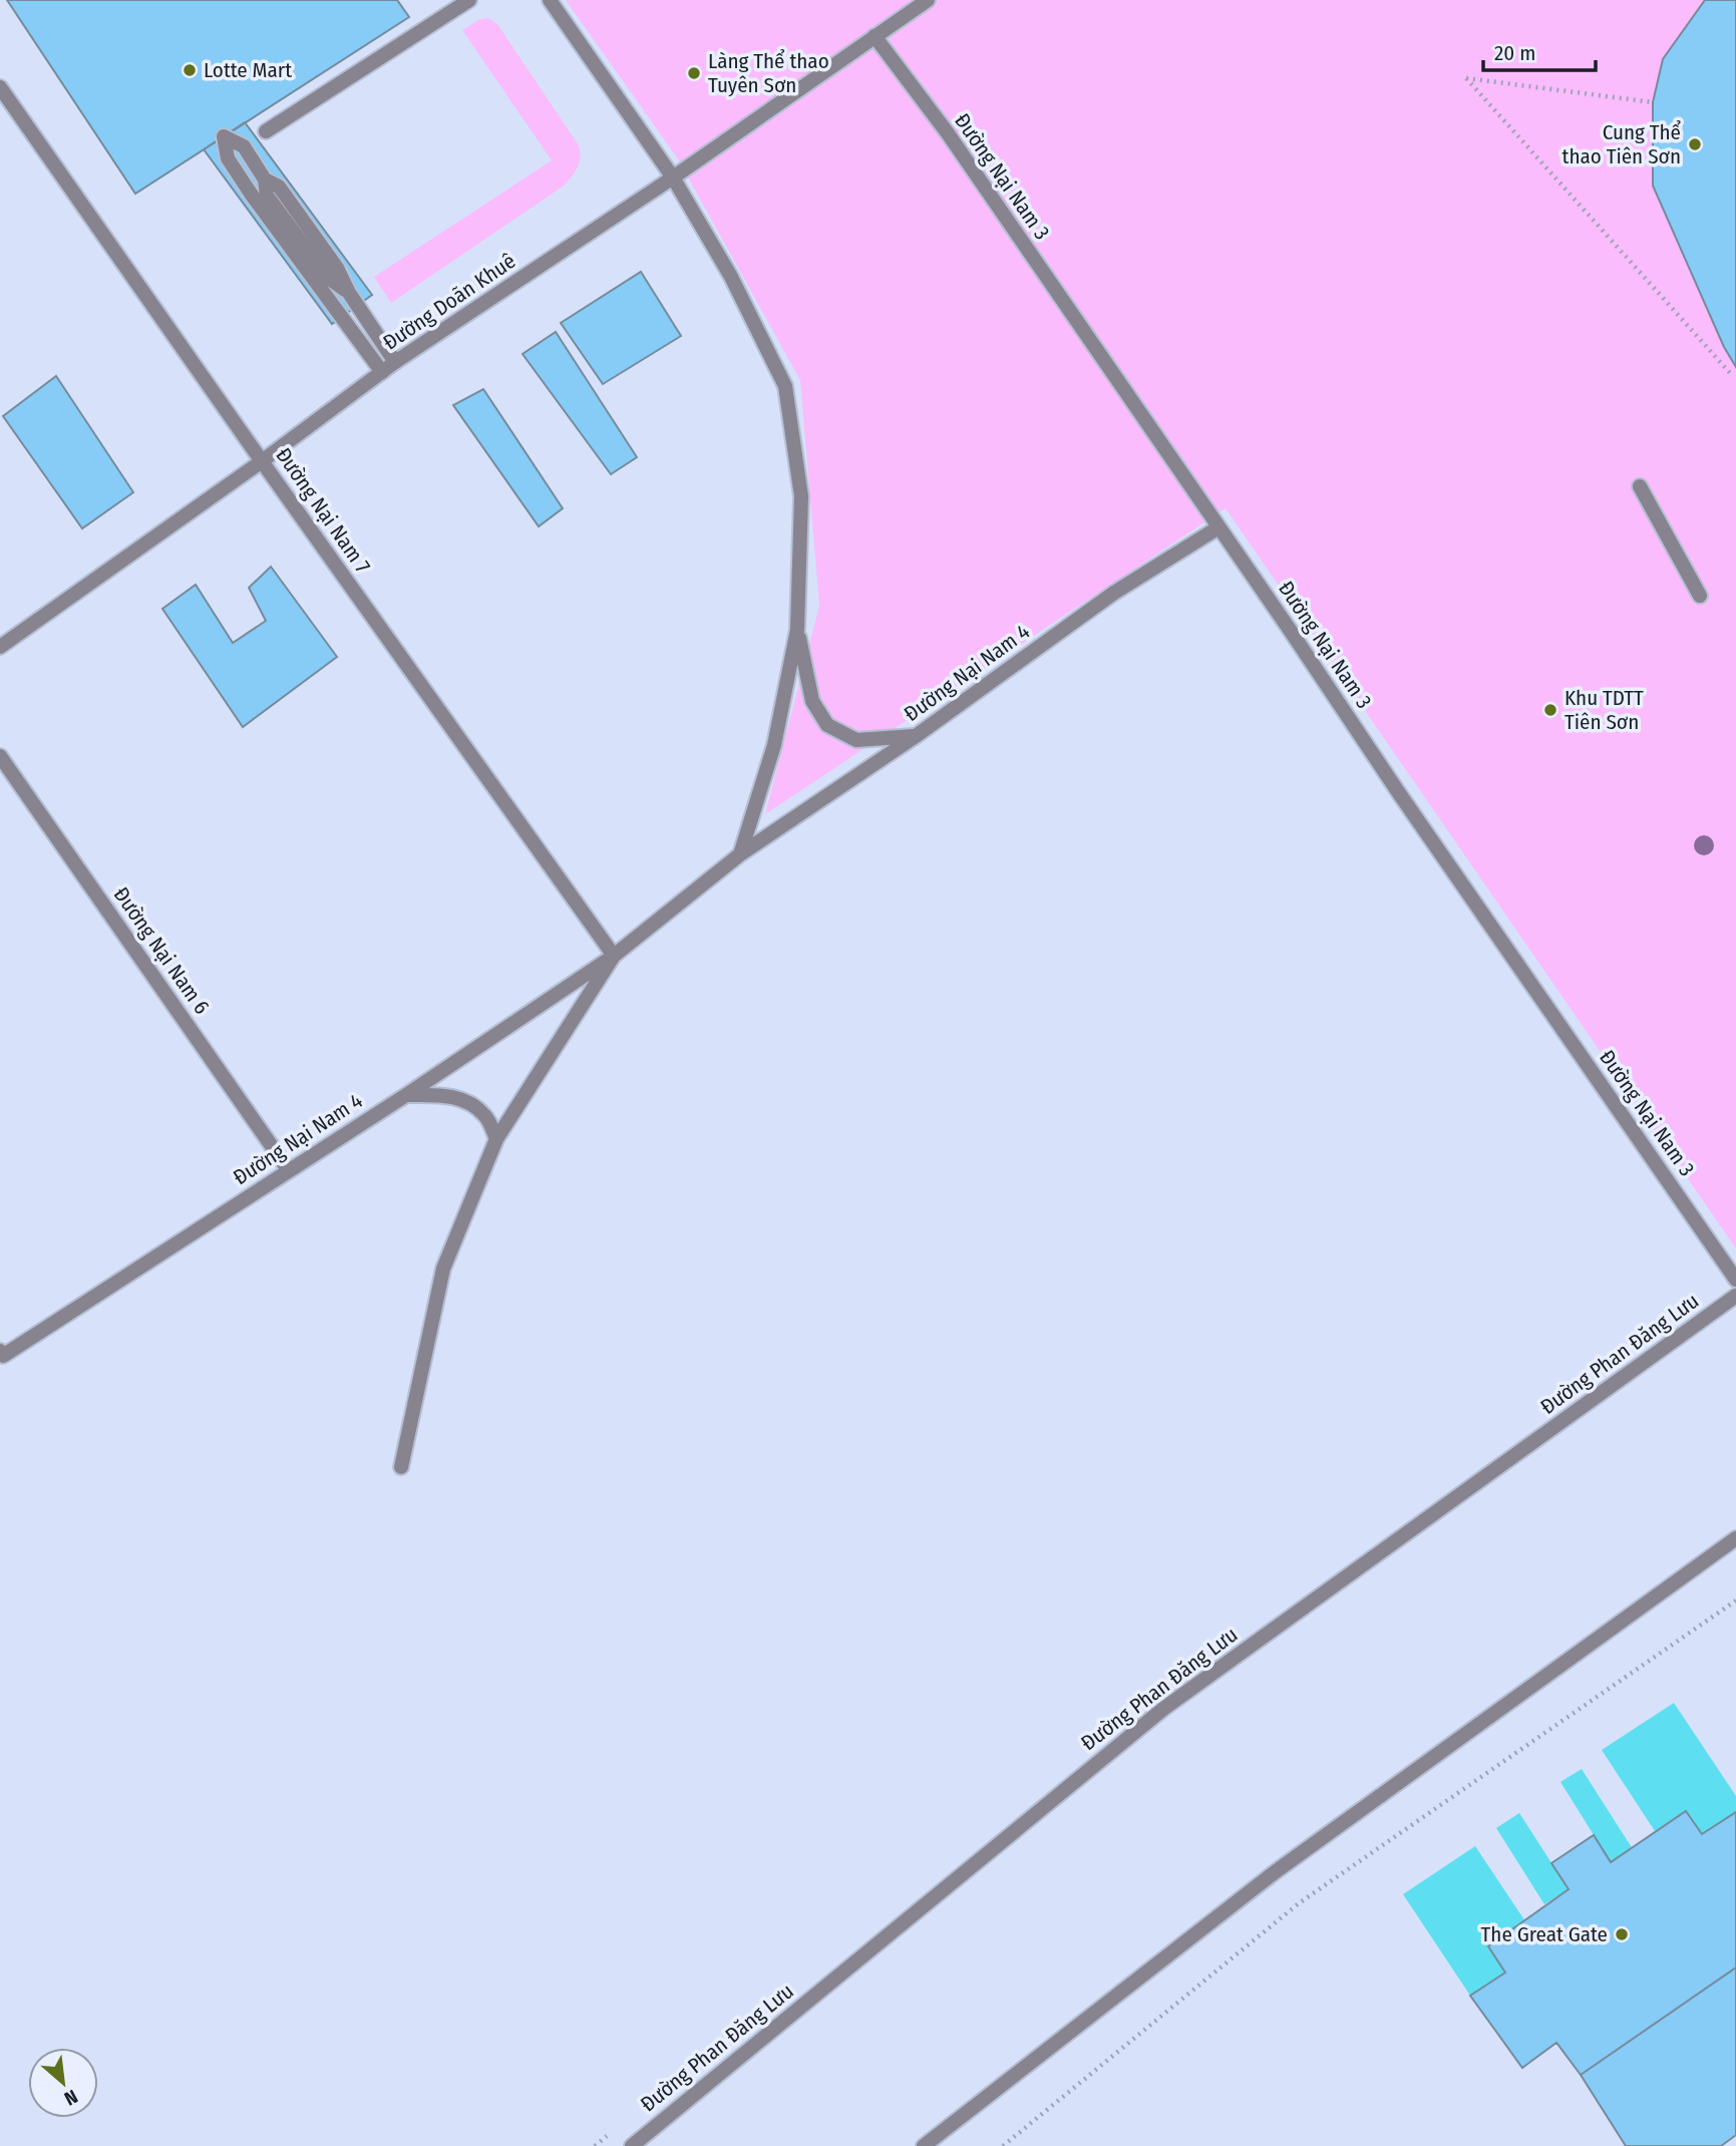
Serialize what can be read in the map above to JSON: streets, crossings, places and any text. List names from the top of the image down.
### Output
{
  "streets": {
    "street": [
      "Đường Nại Nam 3",
      "Đường Doãn Khuê",
      "Đường Nại Nam 7",
      "Đường Nại Nam 4",
      "Đường Nại Nam 6",
      "Đường Phan Đăng Lưu"
    ]
  },
  "crossings": [
    ["Đường Nại Nam 3", "Đường Doãn Khuê"],
    ["Đường Nại Nam 3", "Đường Nại Nam 4"],
    ["Đường Doãn Khuê", "Đường Nại Nam 7"],
    ["Đường Nại Nam 7", "Đường Nại Nam 4"],
    ["Đường Nại Nam 4", "Đường Nại Nam 6"]
  ],
  "places": [
    "Lotte Mart",
    "Làng Thể thao Tuyên Sơn",
    "Cung Thể thao Tiên Sơn",
    "Khu TDTT Tiên Sơn",
    "The Great Gate"
  ],
  "scale_bar": "20 m",
  "north": "bottom right"
}
